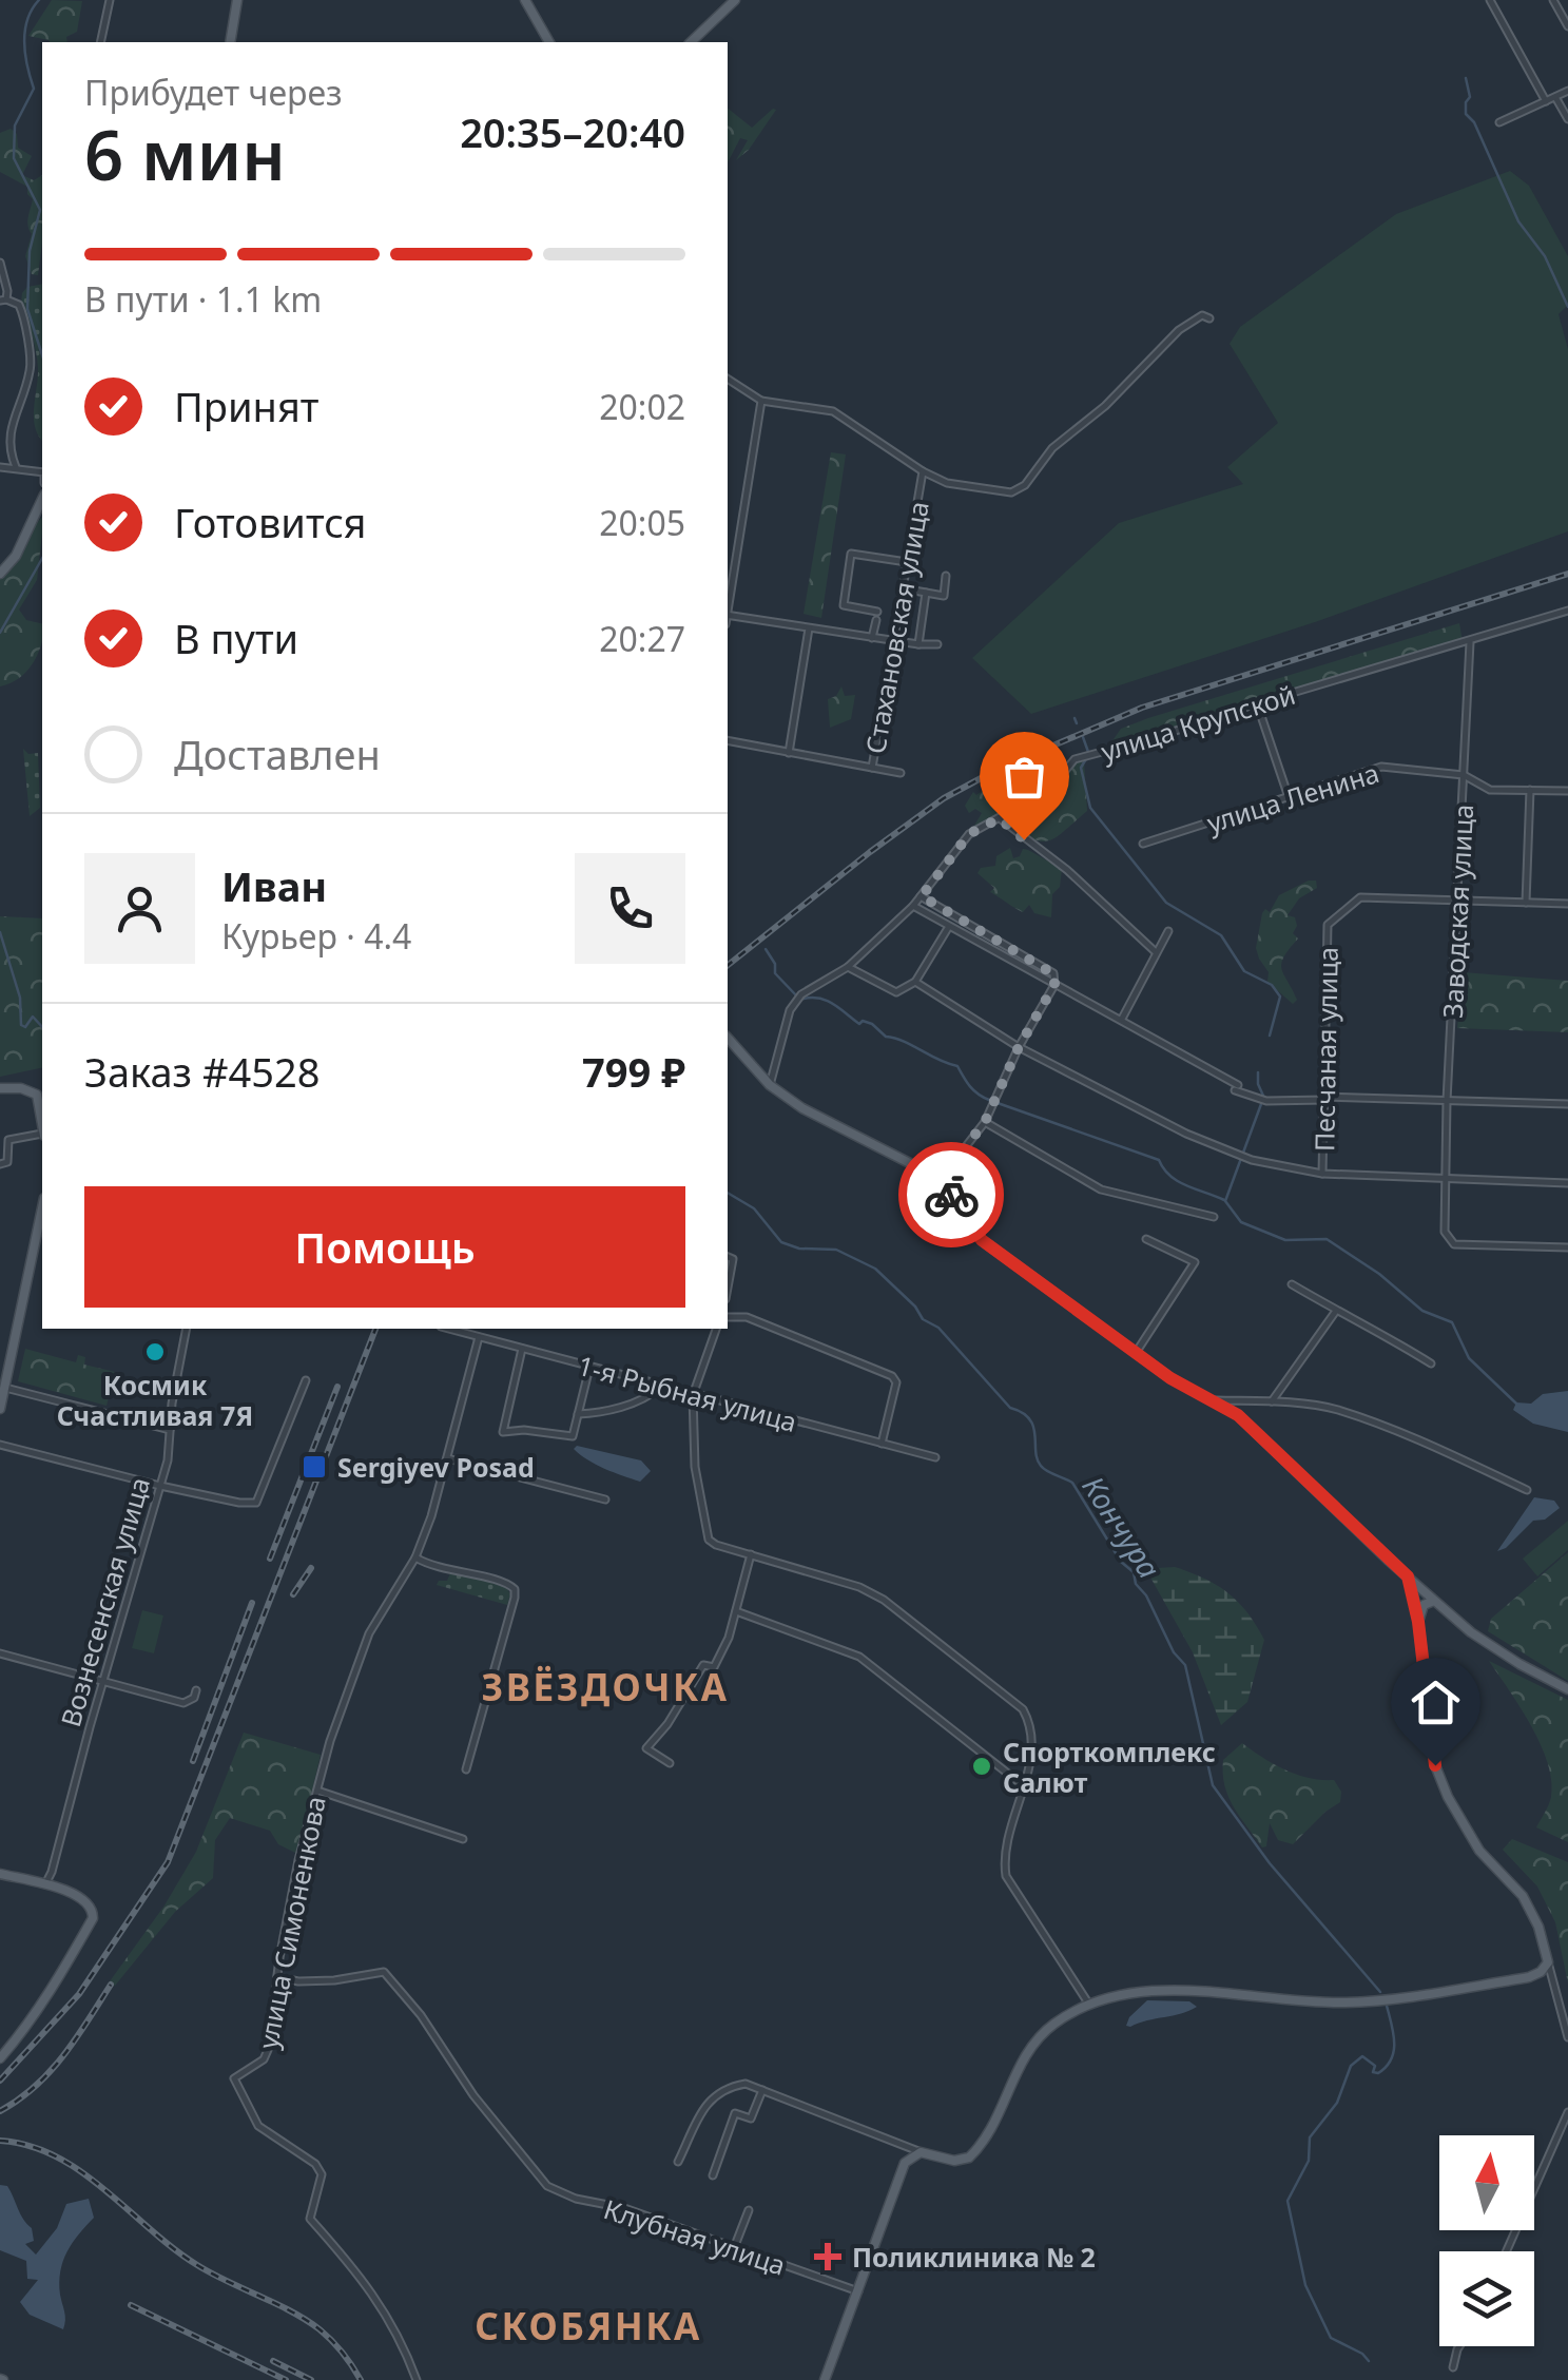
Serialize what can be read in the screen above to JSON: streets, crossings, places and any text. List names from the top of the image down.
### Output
{
  "streets": {
    "street": [
      "Стахановская улица",
      "улица Крупской",
      "улица Ленина",
      "Заводская улица",
      "Песчаная улица",
      "1-я Рыбная улица",
      "Вознесенская улица",
      "улица Симоненкова",
      "Клубная улица"
    ]
  },
  "crossings": [
    ["улица Крупской", "Заводская улица"],
    ["улица Ленина", "Заводская улица"],
    ["Заводская улица", "Песчаная улица"],
    ["1-я Рыбная улица", "улица Симоненкова"],
    ["улица Симоненкова", "Клубная улица"]
  ],
  "districts": ["ЗВЁЗДОЧКА", "СКОБЯНКА"],
  "water": ["Кончура"],
  "places": {
    "other": ["Космик Счастливая 7Я", "Спорткомплекс Салют"],
    "transit": ["Sergiyev Posad"],
    "health": ["Поликлиника № 2"]
  },
  "north": "top",
  "page": {
    "heading": ["6 мин", "Прибудет через", "20:35–20:40"],
    "panel": [
      "Иван",
      "Курьер · 4.4",
      "Заказ #4528",
      "799 ₽"
    ],
    "bar": "В пути · 1.1 km",
    "list": [
      ["Принят", "20:02"],
      ["Готовится", "20:05"],
      ["В пути", "20:27"],
      "Доставлен"
    ],
    "buttons": "Помощь"
  }
}
